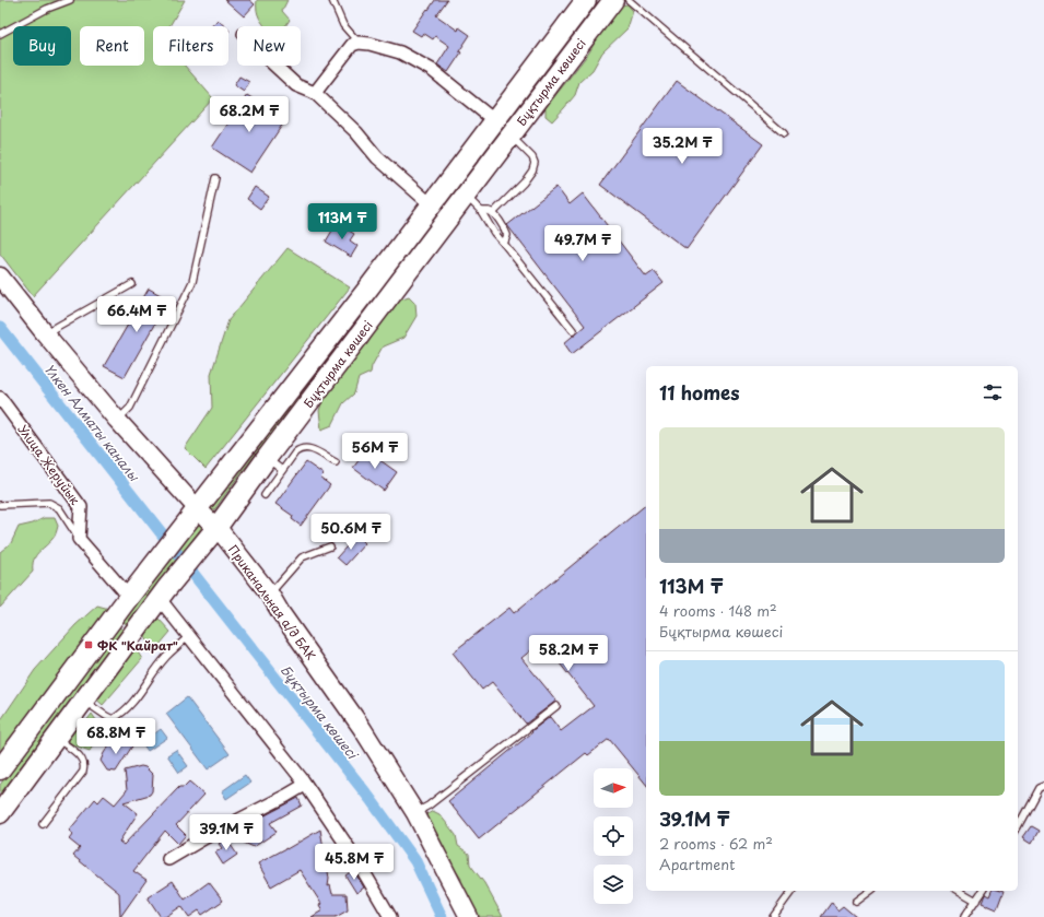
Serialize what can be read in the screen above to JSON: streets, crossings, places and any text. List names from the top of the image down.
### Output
{
  "streets": {
    "main road": ["Бұқтырма көшесі", "Приканальная а/д БАК"],
    "street": ["Улица Жеруйык"]
  },
  "crossings": [
    ["Бұқтырма көшесі", "Приканальная а/д БАК"]
  ],
  "water": ["Үлкен Алматы каналы", "Бұқтырма көшесі"],
  "places": {
    "transit": ["ФК \"Кайрат\""]
  },
  "north": "right",
  "page": {
    "chip": [
      "Buy",
      "Rent",
      "Filters",
      "New"
    ],
    "price": [
      "68.2M ₸",
      "35.2M ₸",
      "113M ₸",
      "49.7M ₸",
      "66.4M ₸",
      "56M ₸",
      "50.6M ₸",
      "58.2M ₸",
      "68.8M ₸",
      "39.1M ₸",
      "45.8M ₸"
    ],
    "heading": "11 homes",
    "list": [
      {
        "name": "113M ₸",
        "note": "4 rooms · 148 m² · Бұқтырма көшесі"
      },
      {
        "name": "39.1M ₸",
        "note": "2 rooms · 62 m² · Apartment"
      }
    ]
  }
}
